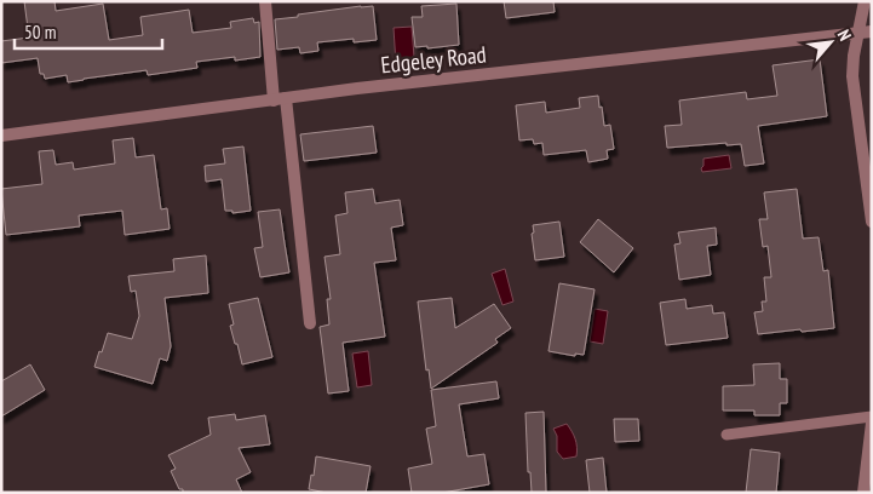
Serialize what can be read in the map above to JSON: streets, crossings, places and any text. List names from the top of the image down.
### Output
{
  "streets": {
    "street": ["Edgeley Road"]
  },
  "scale_bar": "50 m",
  "north": "top right"
}
